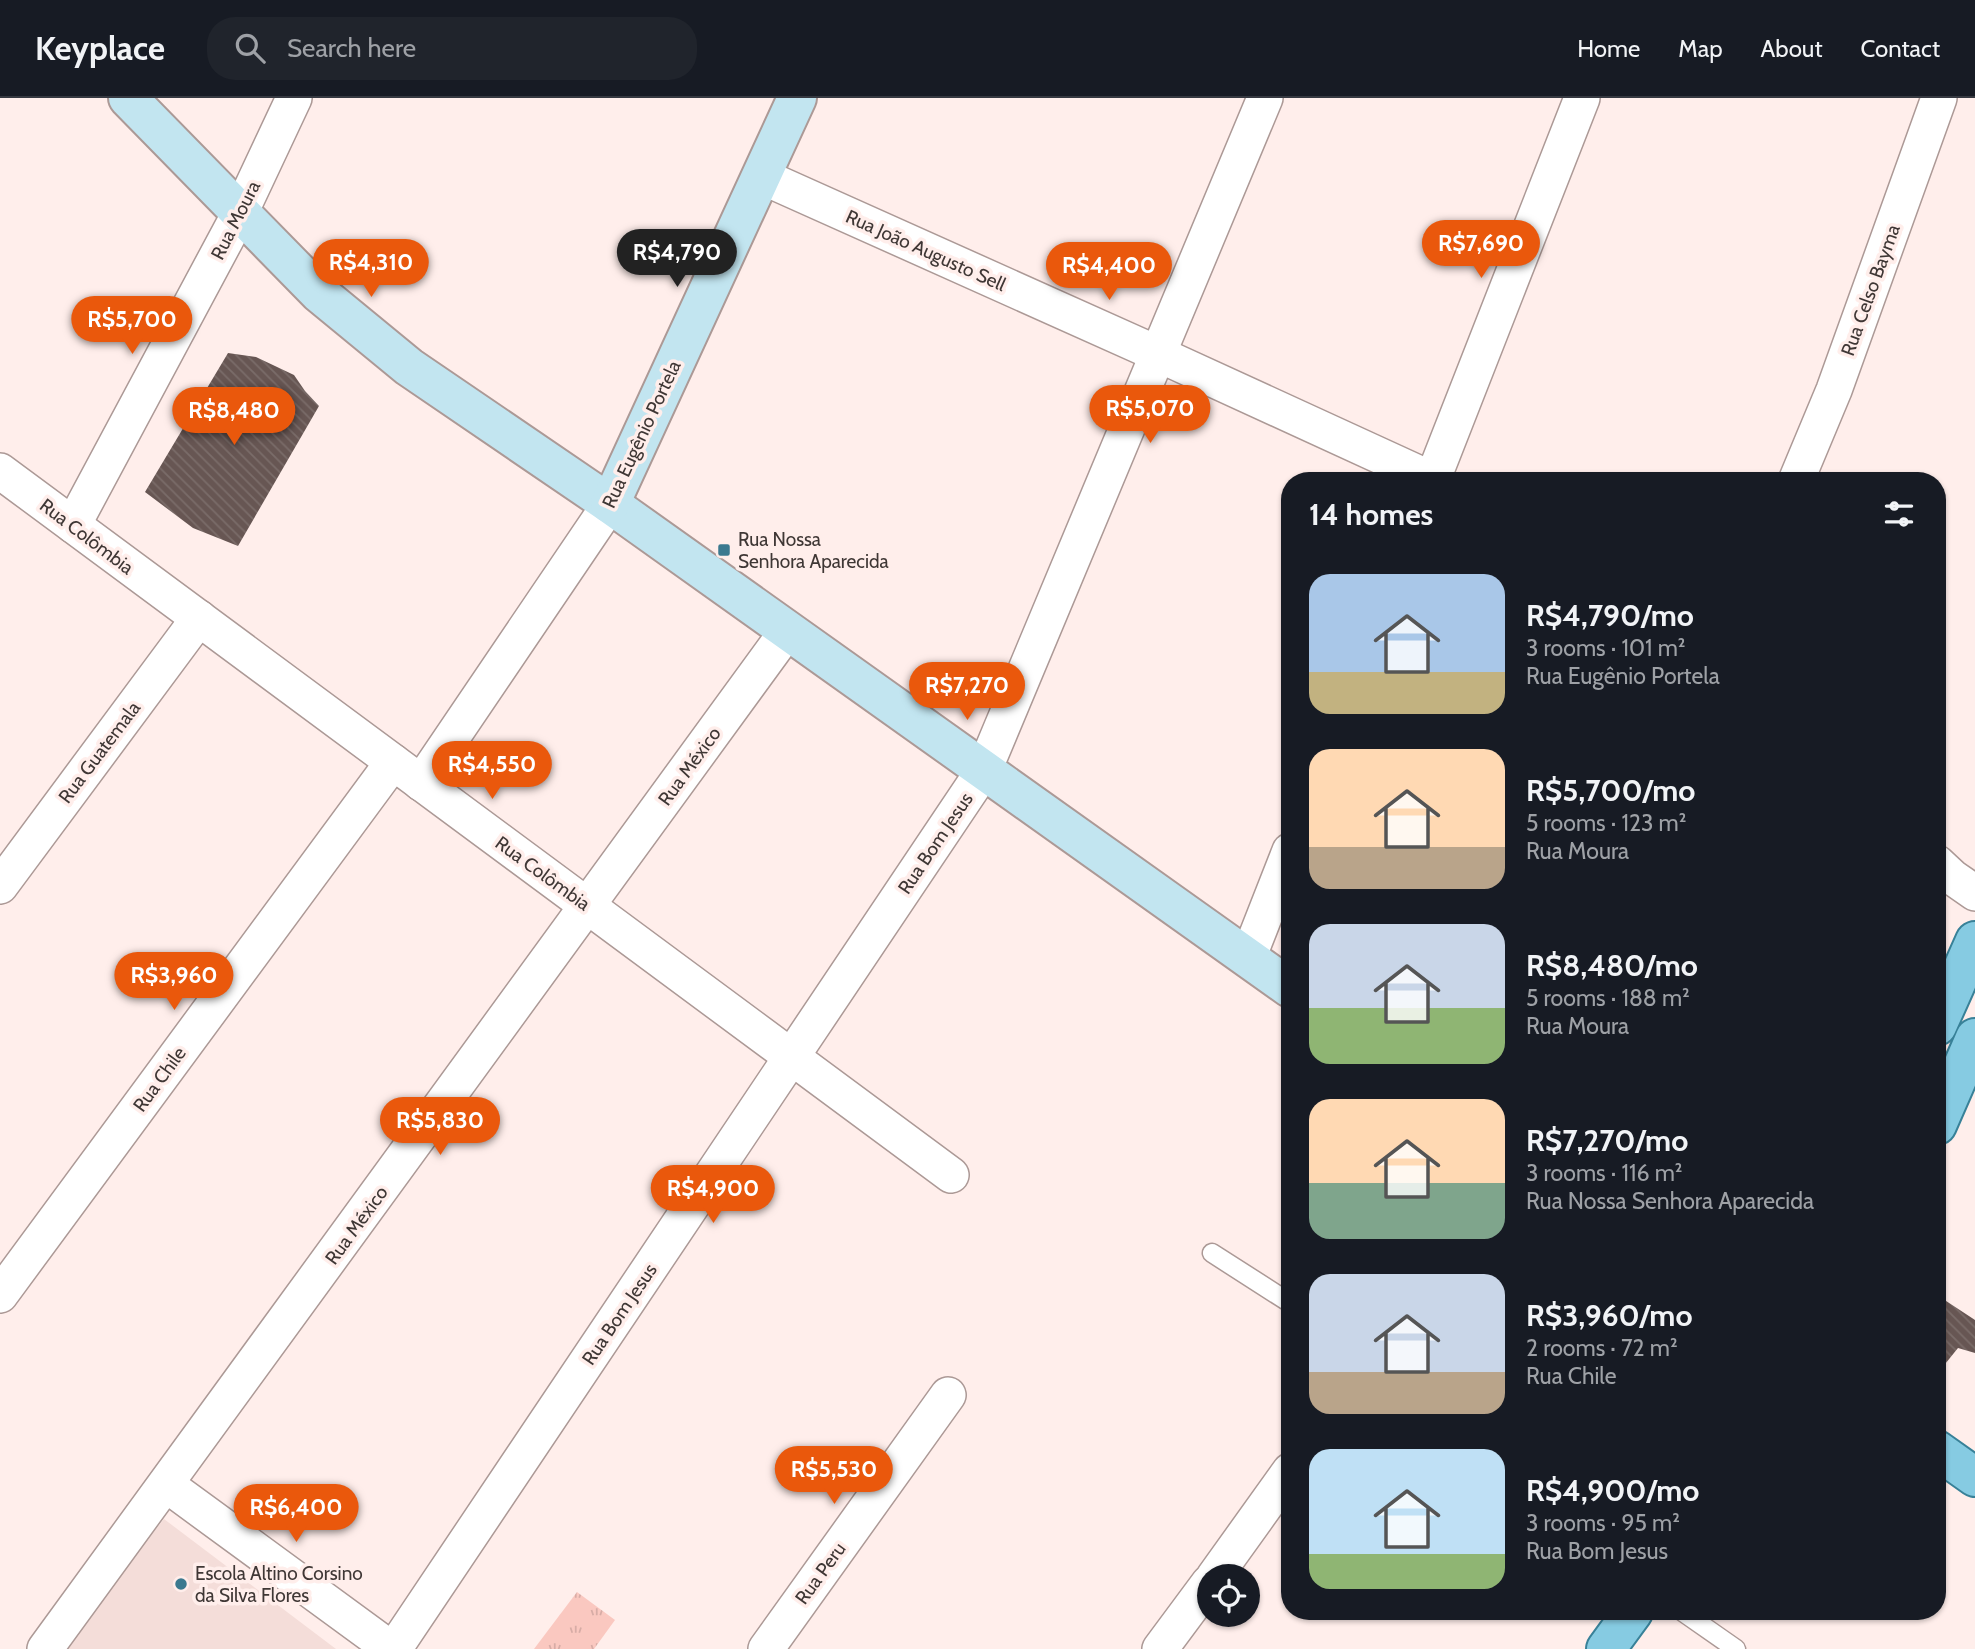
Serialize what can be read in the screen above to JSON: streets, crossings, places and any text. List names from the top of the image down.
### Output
{
  "streets": {
    "main road": ["Rua Eugênio Portela"],
    "street": [
      "Rua Moura",
      "Rua João Augusto Sell",
      "Rua Celso Bayma",
      "Rua Colômbia",
      "Rua Guatemala",
      "Rua México",
      "Rua Bom Jesus",
      "Rua Chile",
      "Rua Peru"
    ]
  },
  "crossings": [
    ["Rua Moura", "Rua Colômbia"],
    ["Rua João Augusto Sell", "Rua Eugênio Portela"],
    ["Rua João Augusto Sell", "Rua Bom Jesus"],
    ["Rua Eugênio Portela", "Rua Colômbia"],
    ["Rua Colômbia", "Rua Guatemala"],
    ["Rua Colômbia", "Rua México"],
    ["Rua Colômbia", "Rua Bom Jesus"],
    ["Rua Colômbia", "Rua Chile"]
  ],
  "places": {
    "transit": ["Rua Nossa Senhora Aparecida"],
    "other": ["Escola Altino Corsino da Silva Flores"]
  },
  "page": {
    "header": "Keyplace",
    "search": "Search here",
    "nav": [
      "Home",
      "Map",
      "About",
      "Contact"
    ],
    "price": [
      "R$7,690",
      "R$4,790",
      "R$4,310",
      "R$4,400",
      "R$5,700",
      "R$5,070",
      "R$8,480",
      "R$7,270",
      "R$4,550",
      "R$3,960",
      "R$5,830",
      "R$4,900",
      "R$5,530",
      "R$6,400"
    ],
    "heading": "14 homes",
    "list": [
      {
        "name": "R$4,790/mo",
        "note": "3 rooms · 101 m² · Rua Eugênio Portela"
      },
      {
        "name": "R$5,700/mo",
        "note": "5 rooms · 123 m² · Rua Moura"
      },
      {
        "name": "R$8,480/mo",
        "note": "5 rooms · 188 m² · Rua Moura"
      },
      {
        "name": "R$7,270/mo",
        "note": "3 rooms · 116 m² · Rua Nossa Senhora Aparecida"
      },
      {
        "name": "R$3,960/mo",
        "note": "2 rooms · 72 m² · Rua Chile"
      },
      {
        "name": "R$4,900/mo",
        "note": "3 rooms · 95 m² · Rua Bom Jesus"
      }
    ]
  }
}
